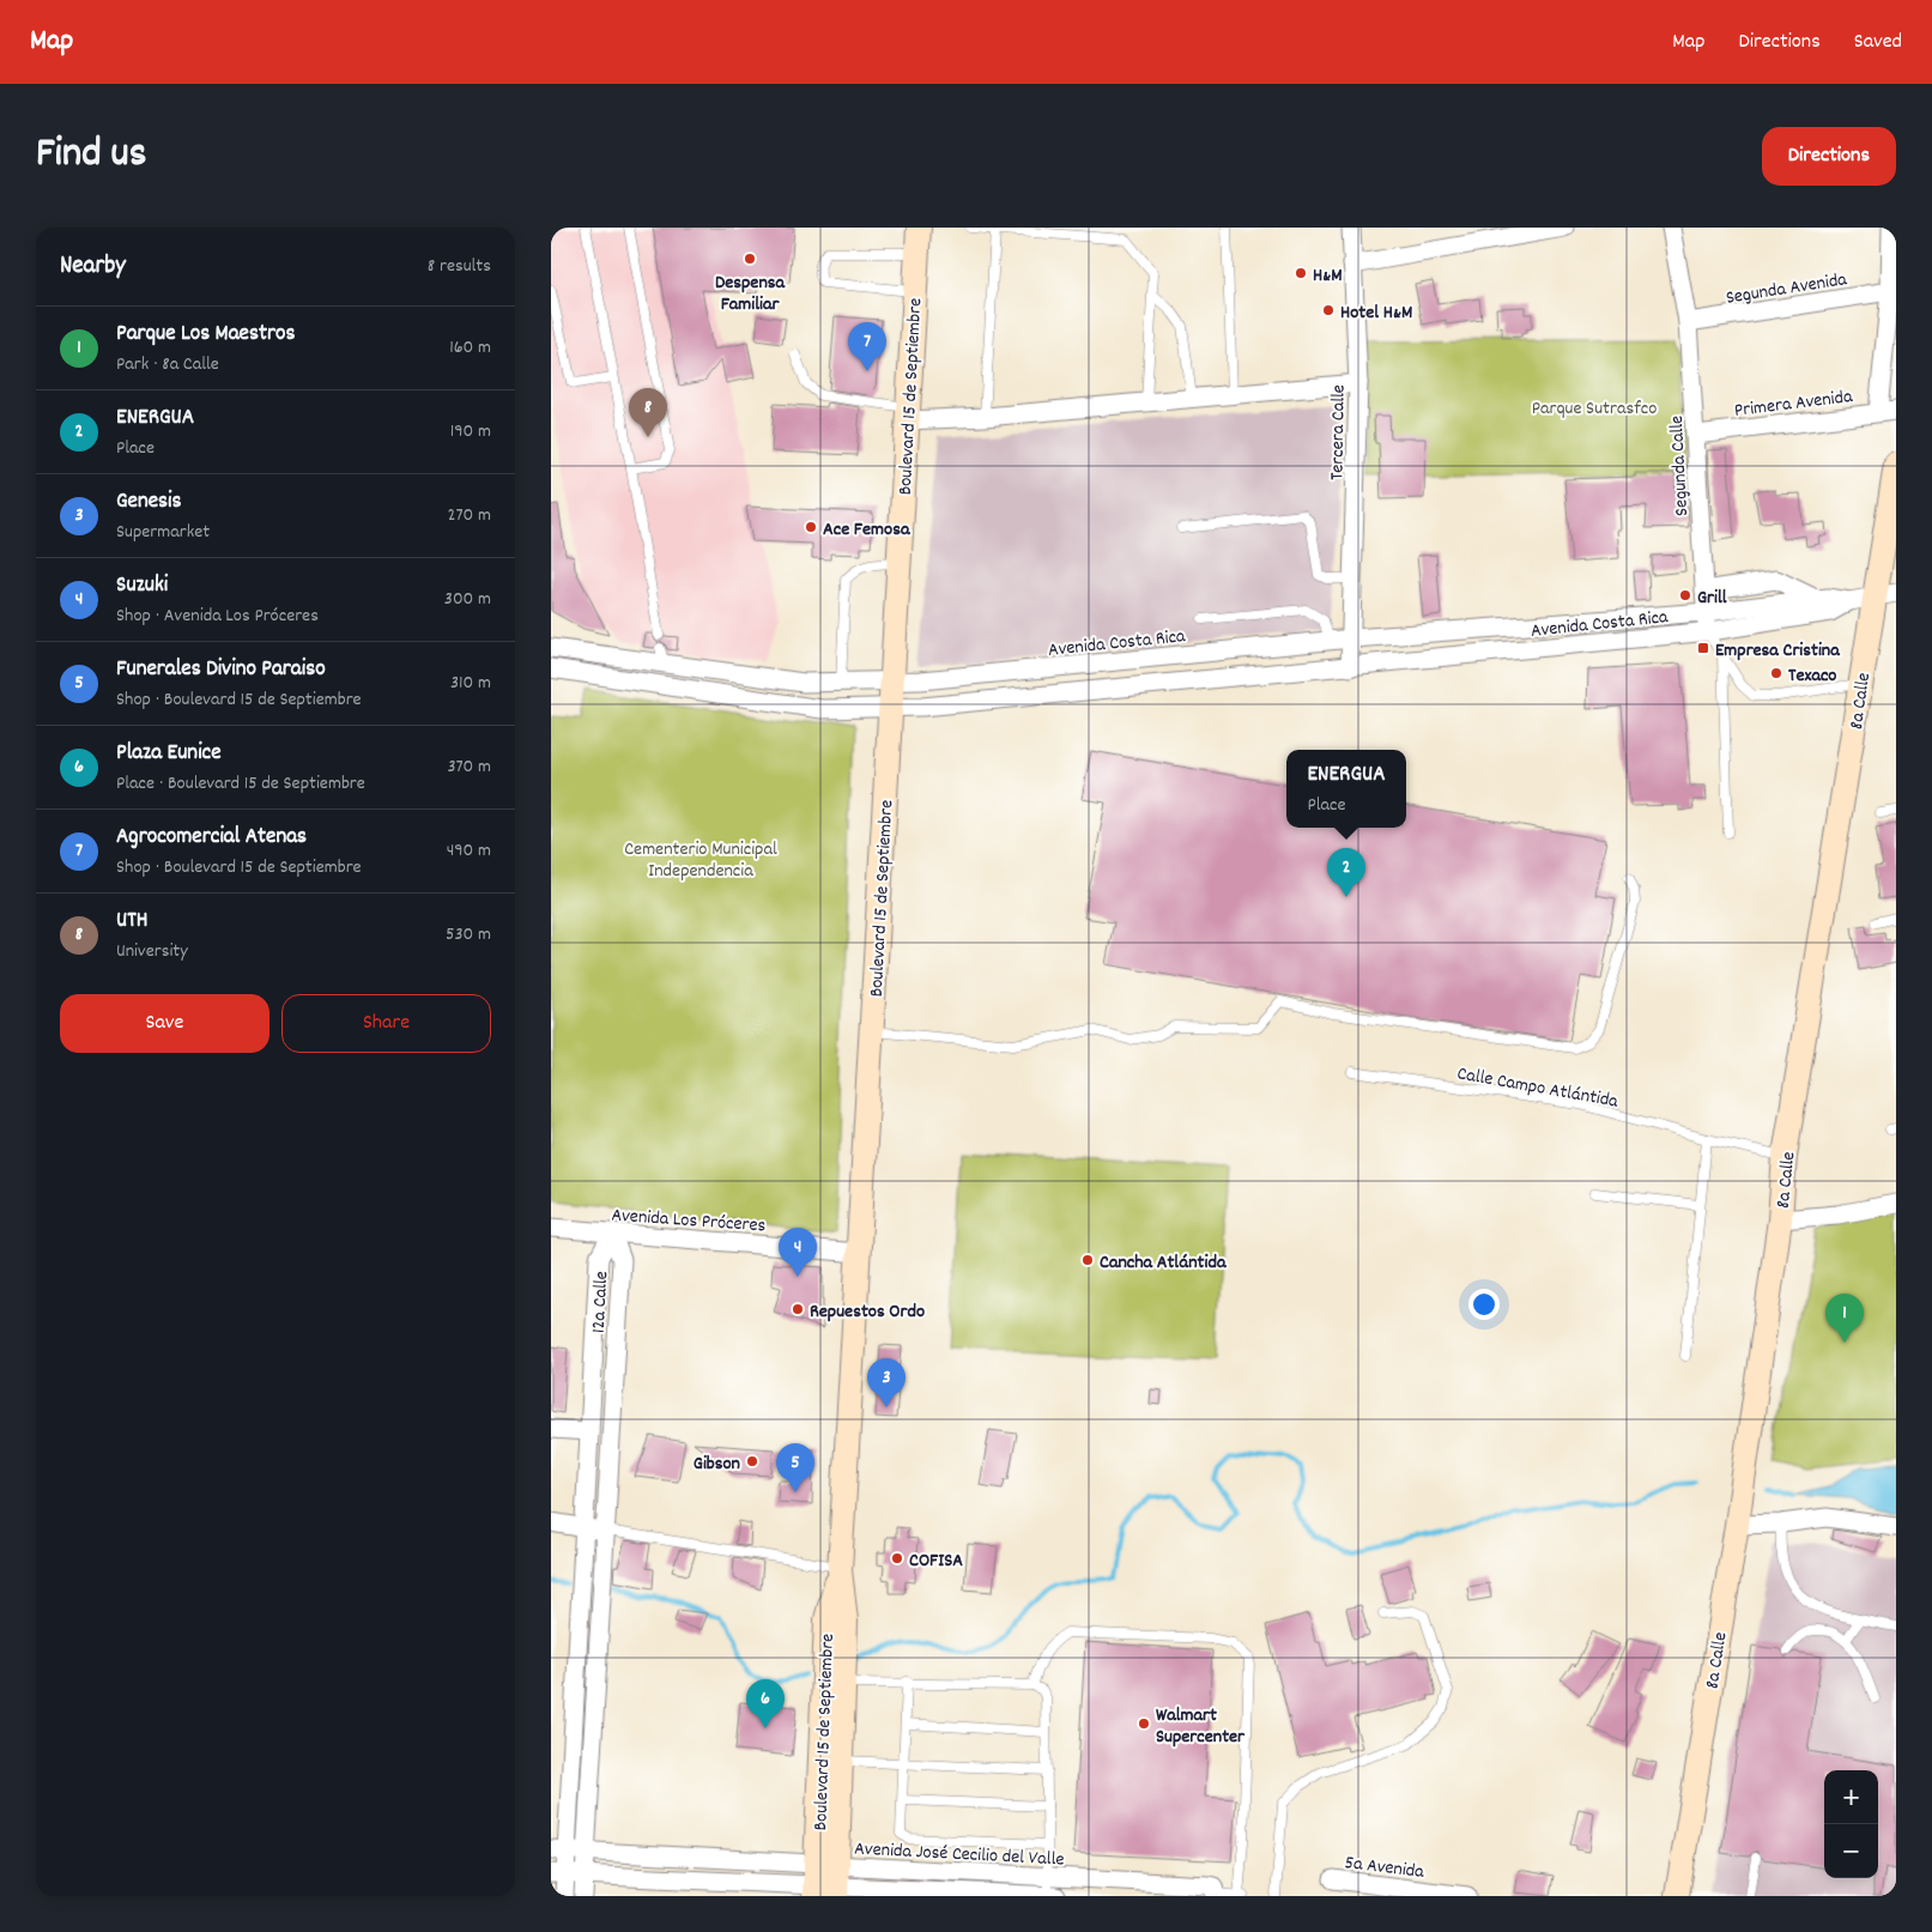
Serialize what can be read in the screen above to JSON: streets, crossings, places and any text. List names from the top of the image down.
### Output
{
  "streets": {
    "street": [
      "Segunda Avenida",
      "Boulevard 15 de Septiembre",
      "Primera Avenida",
      "Tercera Calle",
      "Segunda Calle",
      "Avenida Costa Rica",
      "8a Calle",
      "Avenida Los Próceres",
      "12a Calle",
      "Avenida José Cecilio del Valle",
      "5a Avenida"
    ],
    "lane": ["Calle Campo Atlántida"]
  },
  "crossings": [
    ["Segunda Avenida", "Segunda Calle"],
    ["Boulevard 15 de Septiembre", "Avenida Costa Rica"],
    ["Boulevard 15 de Septiembre", "Avenida Los Próceres"],
    ["Boulevard 15 de Septiembre", "Avenida José Cecilio del Valle"],
    ["Primera Avenida", "Segunda Calle"],
    ["Tercera Calle", "Avenida Costa Rica"],
    ["Segunda Calle", "Avenida Costa Rica"],
    ["8a Calle", "Calle Campo Atlántida"],
    ["Avenida Los Próceres", "12a Calle"],
    ["12a Calle", "Avenida José Cecilio del Valle"]
  ],
  "parks": ["Parque Sutrasfco", "Cementerio Municipal Independencia"],
  "places": {
    "other": [
      "Despensa Familiar",
      "H&M",
      "Hotel H&M",
      "Ace Femosa",
      "Grill",
      "Texaco",
      "Cancha Atlántida",
      "Repuestos Ordo",
      "Gibson",
      "COFISA",
      "Walmart Supercenter"
    ],
    "transit": ["Empresa Cristina"]
  },
  "page": {
    "header": "Map",
    "nav": ["Map", "Directions", "Saved"],
    "title": "Find us",
    "buttons": [
      "Directions",
      ["Save", "Share"]
    ],
    "heading": ["Nearby", "8 results"],
    "list": [
      {
        "mark": "1",
        "name": "Parque Los Maestros",
        "note": "Park · 8a Calle",
        "value": "160 m"
      },
      {
        "mark": "2",
        "name": "ENERGUA",
        "note": "Place",
        "value": "190 m"
      },
      {
        "mark": "3",
        "name": "Genesis",
        "note": "Supermarket",
        "value": "270 m"
      },
      {
        "mark": "4",
        "name": "Suzuki",
        "note": "Shop · Avenida Los Próceres",
        "value": "300 m"
      },
      {
        "mark": "5",
        "name": "Funerales Divino Paraiso",
        "note": "Shop · Boulevard 15 de Septiembre",
        "value": "310 m"
      },
      {
        "mark": "6",
        "name": "Plaza Eunice",
        "note": "Place · Boulevard 15 de Septiembre",
        "value": "370 m"
      },
      {
        "mark": "7",
        "name": "Agrocomercial Atenas",
        "note": "Shop · Boulevard 15 de Septiembre",
        "value": "490 m"
      },
      {
        "mark": "8",
        "name": "UTH",
        "note": "University",
        "value": "530 m"
      }
    ],
    "pins": [
      "7",
      "8",
      "2",
      "4",
      "1",
      "3",
      "5",
      "6"
    ],
    "popup": ["ENERGUA", "Place"],
    "map_buttons": ["+", "−"]
  }
}
